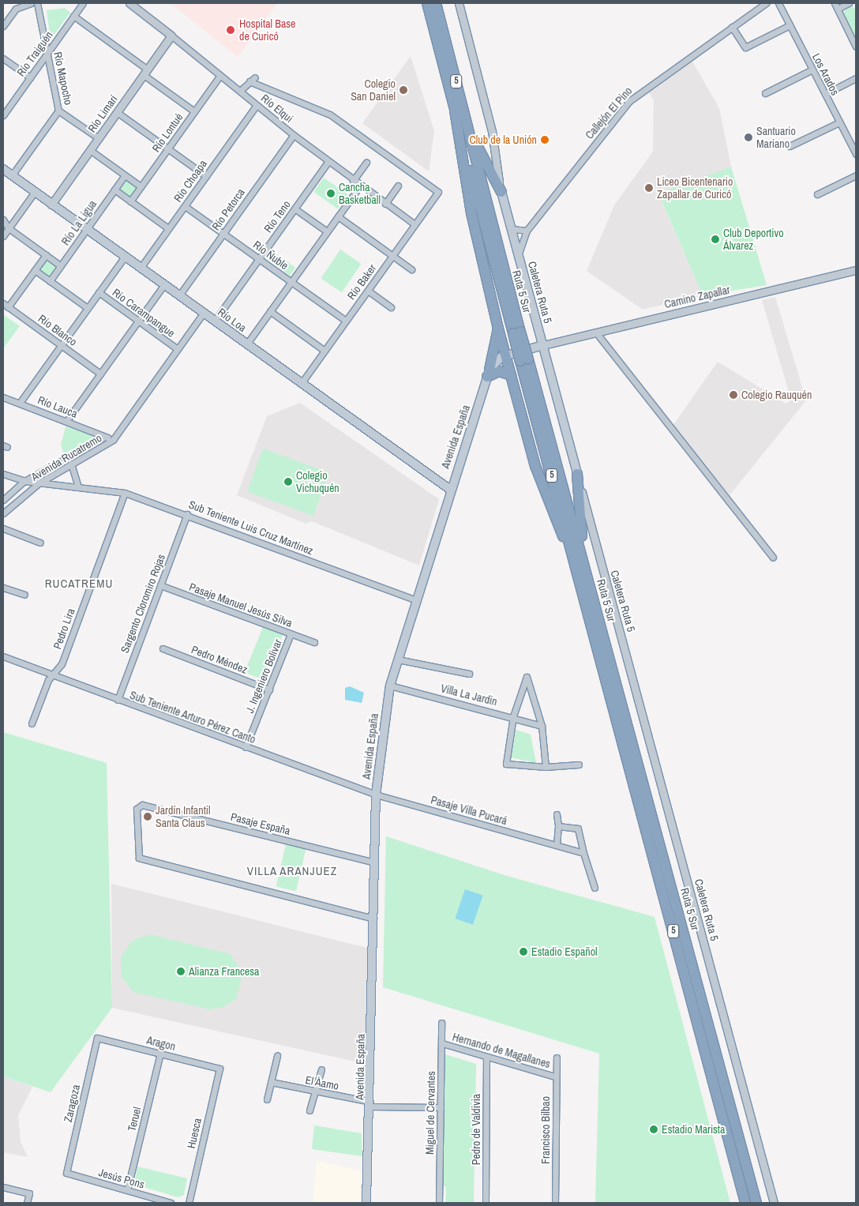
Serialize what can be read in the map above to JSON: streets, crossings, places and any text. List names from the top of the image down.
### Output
{
  "streets": {
    "highway": ["5", "Ruta 5 Sur"],
    "main road": ["Caletera Ruta 5", "Río Loa", "Avenida España"],
    "street": [
      "Río Traiguén",
      "Los Arados",
      "Río Mapocho",
      "Río Elqui",
      "Callejón El Pino",
      "Río Limarí",
      "Río Lontué",
      "Río Choapa",
      "Río Petorca",
      "Río Teno",
      "Río La Ligua",
      "Río Ñuble",
      "Río Baker",
      "Camino Zapallar",
      "Río Carampangue",
      "Río Blanco",
      "Río Lauca",
      "Avenida Rucatremo",
      "Sub Teniente Luis Cruz Martínez",
      "Sargento Cloromiro Rojas",
      "Pasaje Manuel Jesús Silva",
      "Pedro Lira",
      "Pedro Méndez",
      "J. Ingeniero Bolivar",
      "Villa La Jardin",
      "Sub Teniente Arturo Pérez Canto",
      "Pasaje Villa Pucará",
      "Pasaje España",
      "Aragon",
      "Hernando de Magallanes",
      "El Àamo",
      "Zaragoza",
      "Miguel de Cervantes",
      "Teruel",
      "Pedro de Valdivia",
      "Francisco Bilbao",
      "Huesca",
      "Jesús Pons"
    ]
  },
  "crossings": [
    ["Río Traiguén", "Río Mapocho"],
    ["Río Mapocho", "Río Limarí"],
    ["Río Elqui", "Río Limarí"],
    ["Río Elqui", "Río Lontué"],
    ["Río Elqui", "Río Choapa"],
    ["Río Elqui", "Río Petorca"],
    ["Río Elqui", "Río Teno"],
    ["Río Elqui", "Río Baker"],
    ["Callejón El Pino", "Caletera Ruta 5"],
    ["Río Limarí", "Río Loa"],
    ["Río Choapa", "Río Ñuble"],
    ["Río Choapa", "Río Loa"],
    ["Río Petorca", "Río Ñuble"],
    ["Río Petorca", "Río Loa"],
    ["Río Teno", "Río Ñuble"],
    ["Río Teno", "Río Loa"],
    ["Río La Ligua", "Río Loa"],
    ["Río Ñuble", "Río Baker"],
    ["Río Baker", "Río Loa"],
    ["Caletera Ruta 5", "Camino Zapallar"],
    ["Río Loa", "Avenida España"],
    ["Río Lauca", "Avenida Rucatremo"],
    ["Avenida España", "Sub Teniente Luis Cruz Martínez"],
    ["Avenida España", "Villa La Jardin"],
    ["Avenida España", "Sub Teniente Arturo Pérez Canto"],
    ["Avenida España", "Pasaje Villa Pucará"],
    ["Avenida España", "Pasaje España"],
    ["Avenida España", "El Àamo"],
    ["Avenida Rucatremo", "Sub Teniente Luis Cruz Martínez"],
    ["Sub Teniente Luis Cruz Martínez", "Sargento Cloromiro Rojas"],
    ["Sub Teniente Luis Cruz Martínez", "Pedro Lira"],
    ["Sargento Cloromiro Rojas", "Pasaje Manuel Jesús Silva"],
    ["Sargento Cloromiro Rojas", "Sub Teniente Arturo Pérez Canto"],
    ["Pasaje Manuel Jesús Silva", "J. Ingeniero Bolivar"],
    ["Pedro Lira", "Sub Teniente Arturo Pérez Canto"],
    ["Pedro Méndez", "J. Ingeniero Bolivar"],
    ["J. Ingeniero Bolivar", "Sub Teniente Arturo Pérez Canto"],
    ["Sub Teniente Arturo Pérez Canto", "Pasaje Villa Pucará"],
    ["Aragon", "Zaragoza"],
    ["Aragon", "Teruel"],
    ["Aragon", "Huesca"],
    ["Hernando de Magallanes", "Miguel de Cervantes"],
    ["Hernando de Magallanes", "Pedro de Valdivia"],
    ["Hernando de Magallanes", "Francisco Bilbao"],
    ["El Àamo", "Miguel de Cervantes"],
    ["Zaragoza", "Jesús Pons"],
    ["Teruel", "Jesús Pons"]
  ],
  "districts": ["RUCATREMU", "VILLA ARANJUEZ"],
  "places": [
    "Hospital Base de Curicó",
    "Colegio San Daniel",
    "Santuario Mariano",
    "Club de la Unión",
    "Liceo Bicentenario Zapallar de Curicó",
    "Cancha Basketball",
    "Club Deportivo Álvarez",
    "Colegio Rauquén",
    "Colegio Vichuquén",
    "Jardín Infantil Santa Claus",
    "Estadio Español",
    "Alianza Francesa",
    "Estadio Marista"
  ]
}
